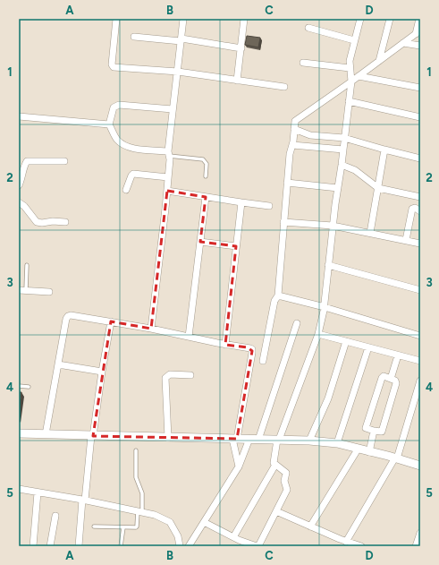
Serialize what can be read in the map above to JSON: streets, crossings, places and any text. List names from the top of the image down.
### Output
{
  "grid": {
    "columns": [
      "A",
      "B",
      "C",
      "D"
    ],
    "rows": [
      "1",
      "2",
      "3",
      "4",
      "5"
    ]
  }
}
